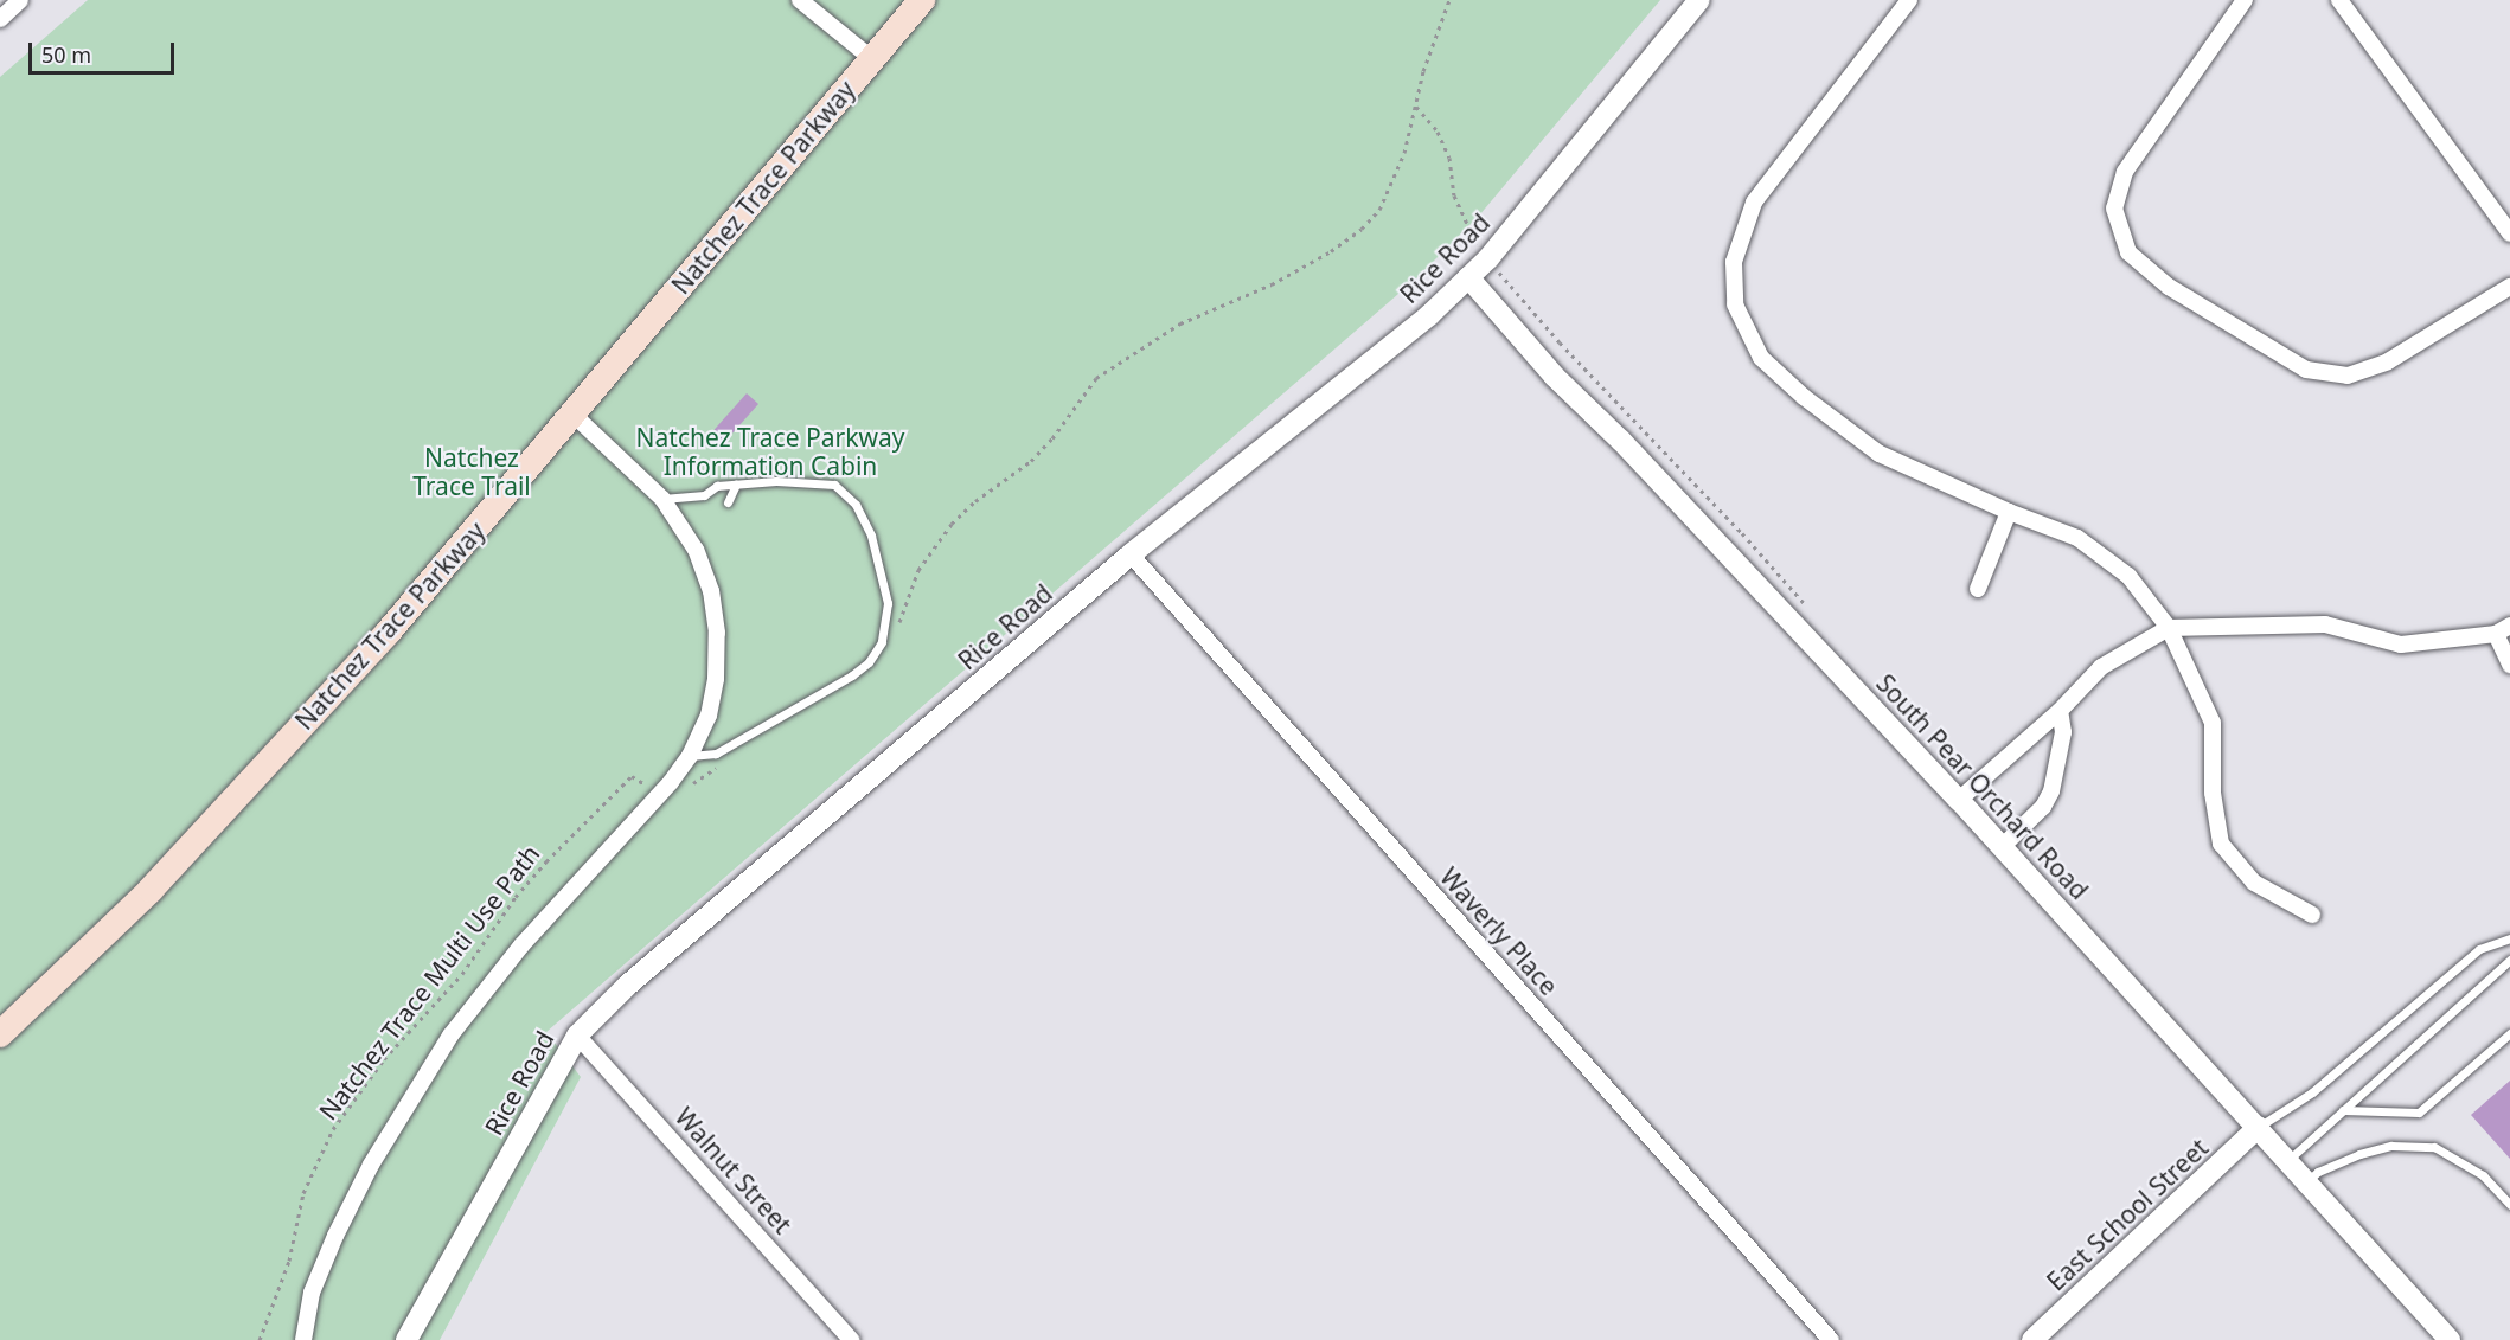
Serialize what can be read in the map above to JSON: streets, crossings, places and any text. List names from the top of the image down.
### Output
{
  "streets": {
    "main road": ["Natchez Trace Parkway"],
    "street": [
      "Rice Road",
      "South Pear Orchard Road",
      "Waverly Place",
      "Walnut Street",
      "East School Street"
    ],
    "path": ["Natchez Trace Multi Use Path"]
  },
  "crossings": [
    ["Rice Road", "South Pear Orchard Road"],
    ["Rice Road", "Waverly Place"],
    ["Rice Road", "Walnut Street"],
    ["South Pear Orchard Road", "East School Street"]
  ],
  "parks": ["Natchez Trace Parkway Information Cabin", "Natchez Trace Trail"],
  "scale_bar": "50 m"
}
